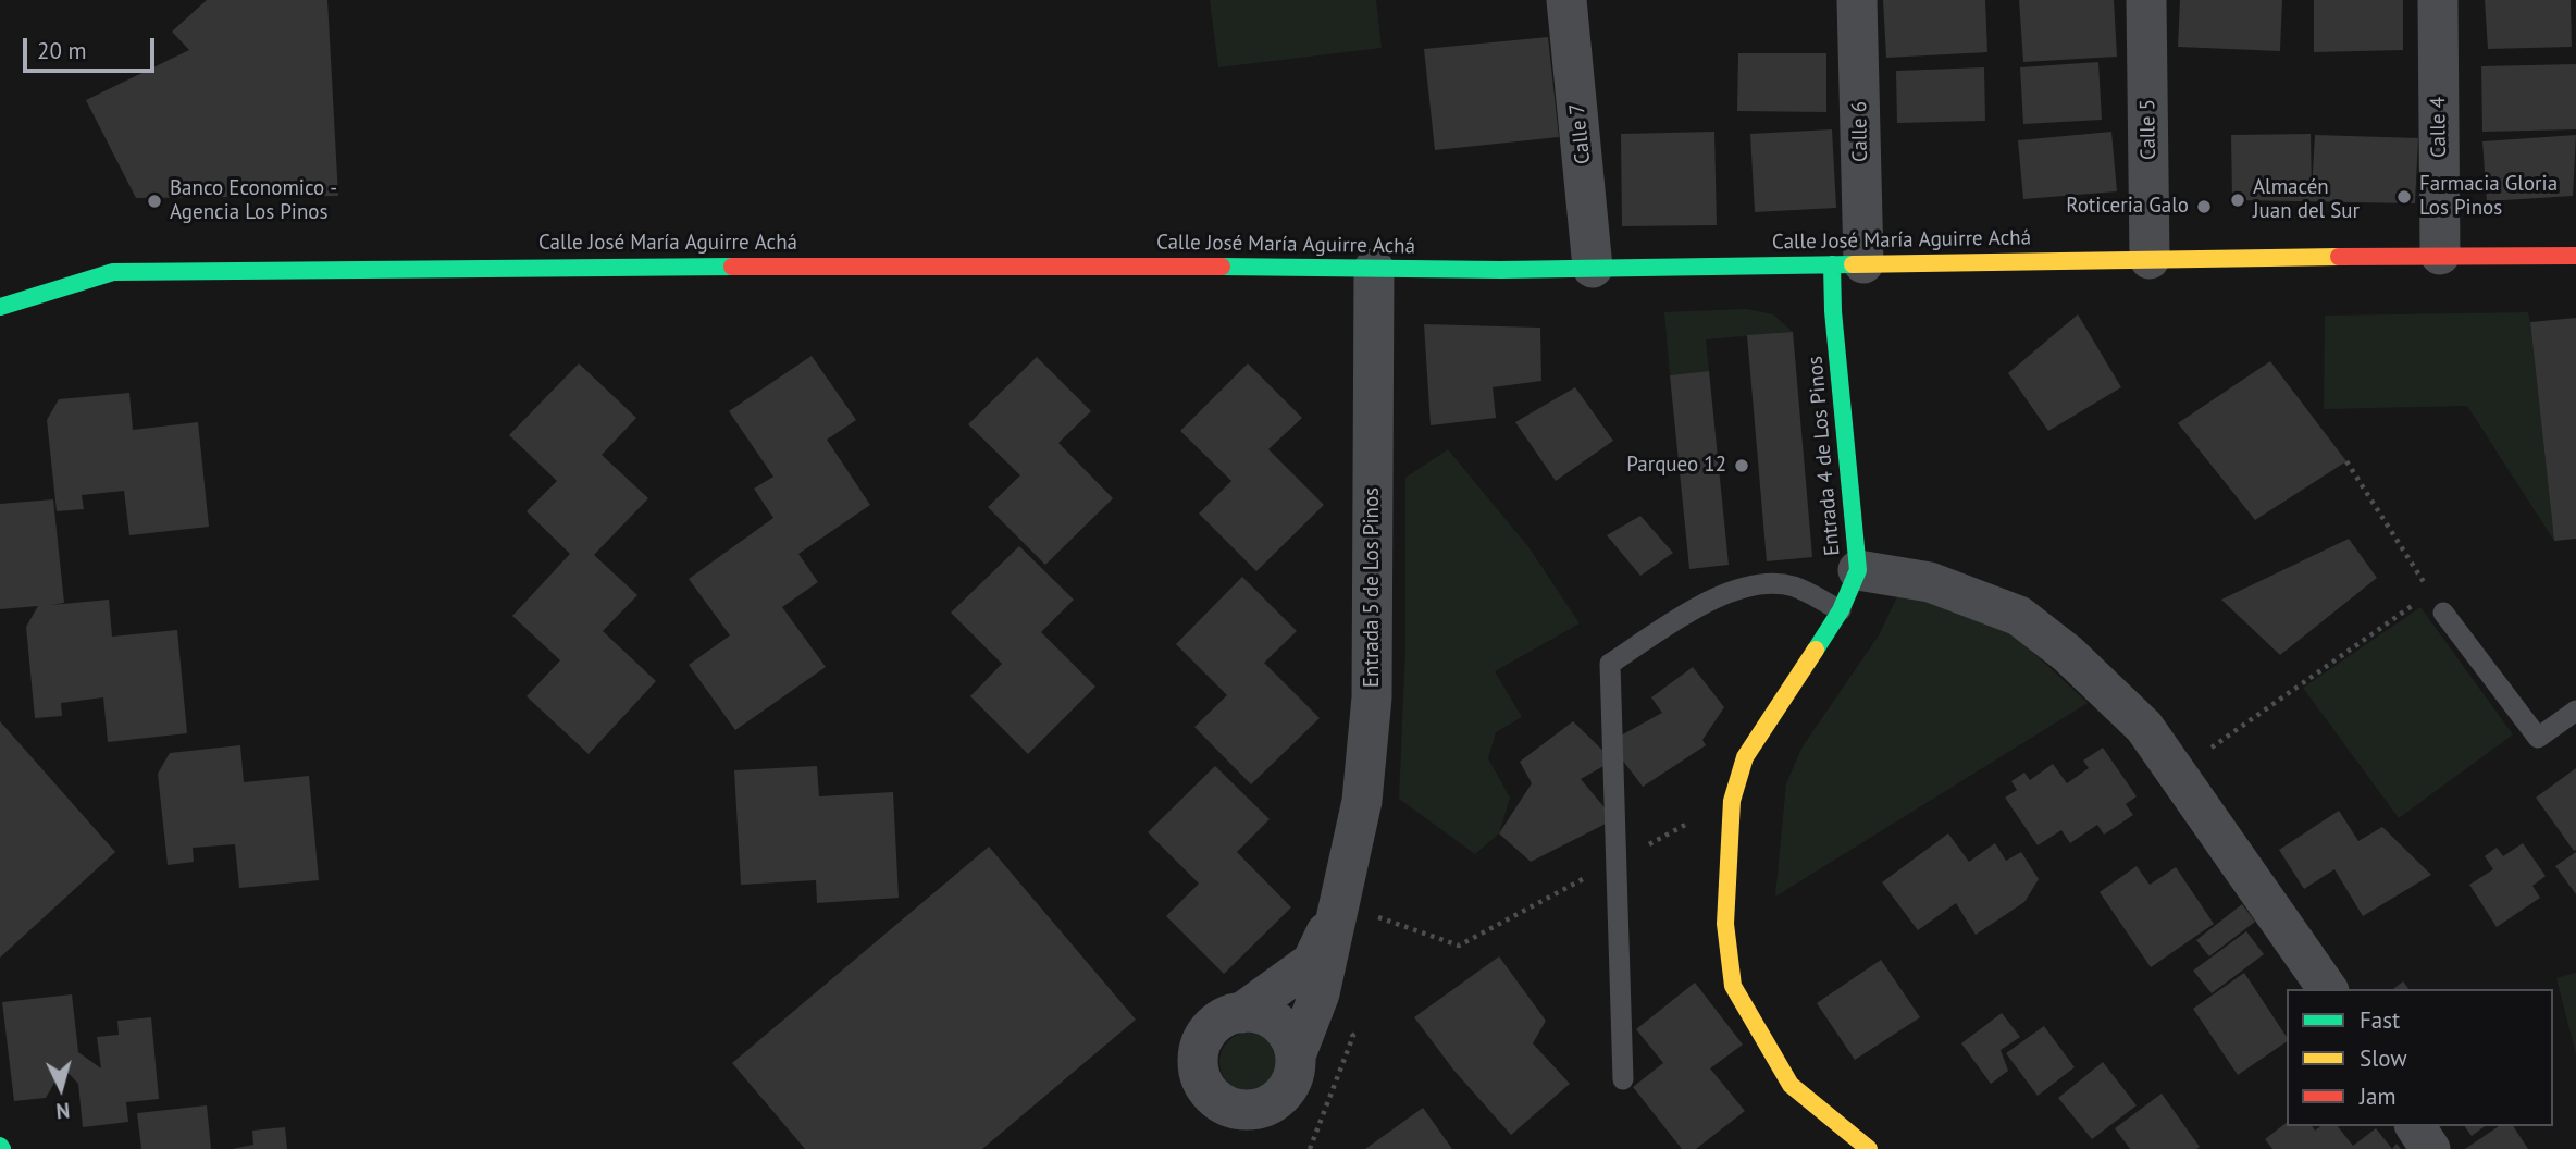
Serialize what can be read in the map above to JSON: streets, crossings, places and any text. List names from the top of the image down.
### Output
{
  "streets": {
    "street": [
      "Calle 4",
      "Calle 5",
      "Calle 6",
      "Calle 7",
      "Calle José María Aguirre Achá",
      "Entrada 4 de Los Pinos",
      "Entrada 5 de Los Pinos"
    ]
  },
  "crossings": [
    ["Calle 4", "Calle José María Aguirre Achá"],
    ["Calle 5", "Calle José María Aguirre Achá"],
    ["Calle 6", "Calle José María Aguirre Achá"],
    ["Calle 6", "Entrada 4 de Los Pinos"],
    ["Calle 7", "Calle José María Aguirre Achá"],
    ["Calle José María Aguirre Achá", "Entrada 4 de Los Pinos"],
    ["Calle José María Aguirre Achá", "Entrada 5 de Los Pinos"]
  ],
  "places": [
    "Farmacia Gloria Los Pinos",
    "Almacén Juan del Sur",
    "Banco Economico - Agencia Los Pinos",
    "Roticeria Galo",
    "Parqueo 12"
  ],
  "legend": ["Fast", "Slow", "Jam"],
  "scale_bar": "20 m",
  "north": "bottom"
}
